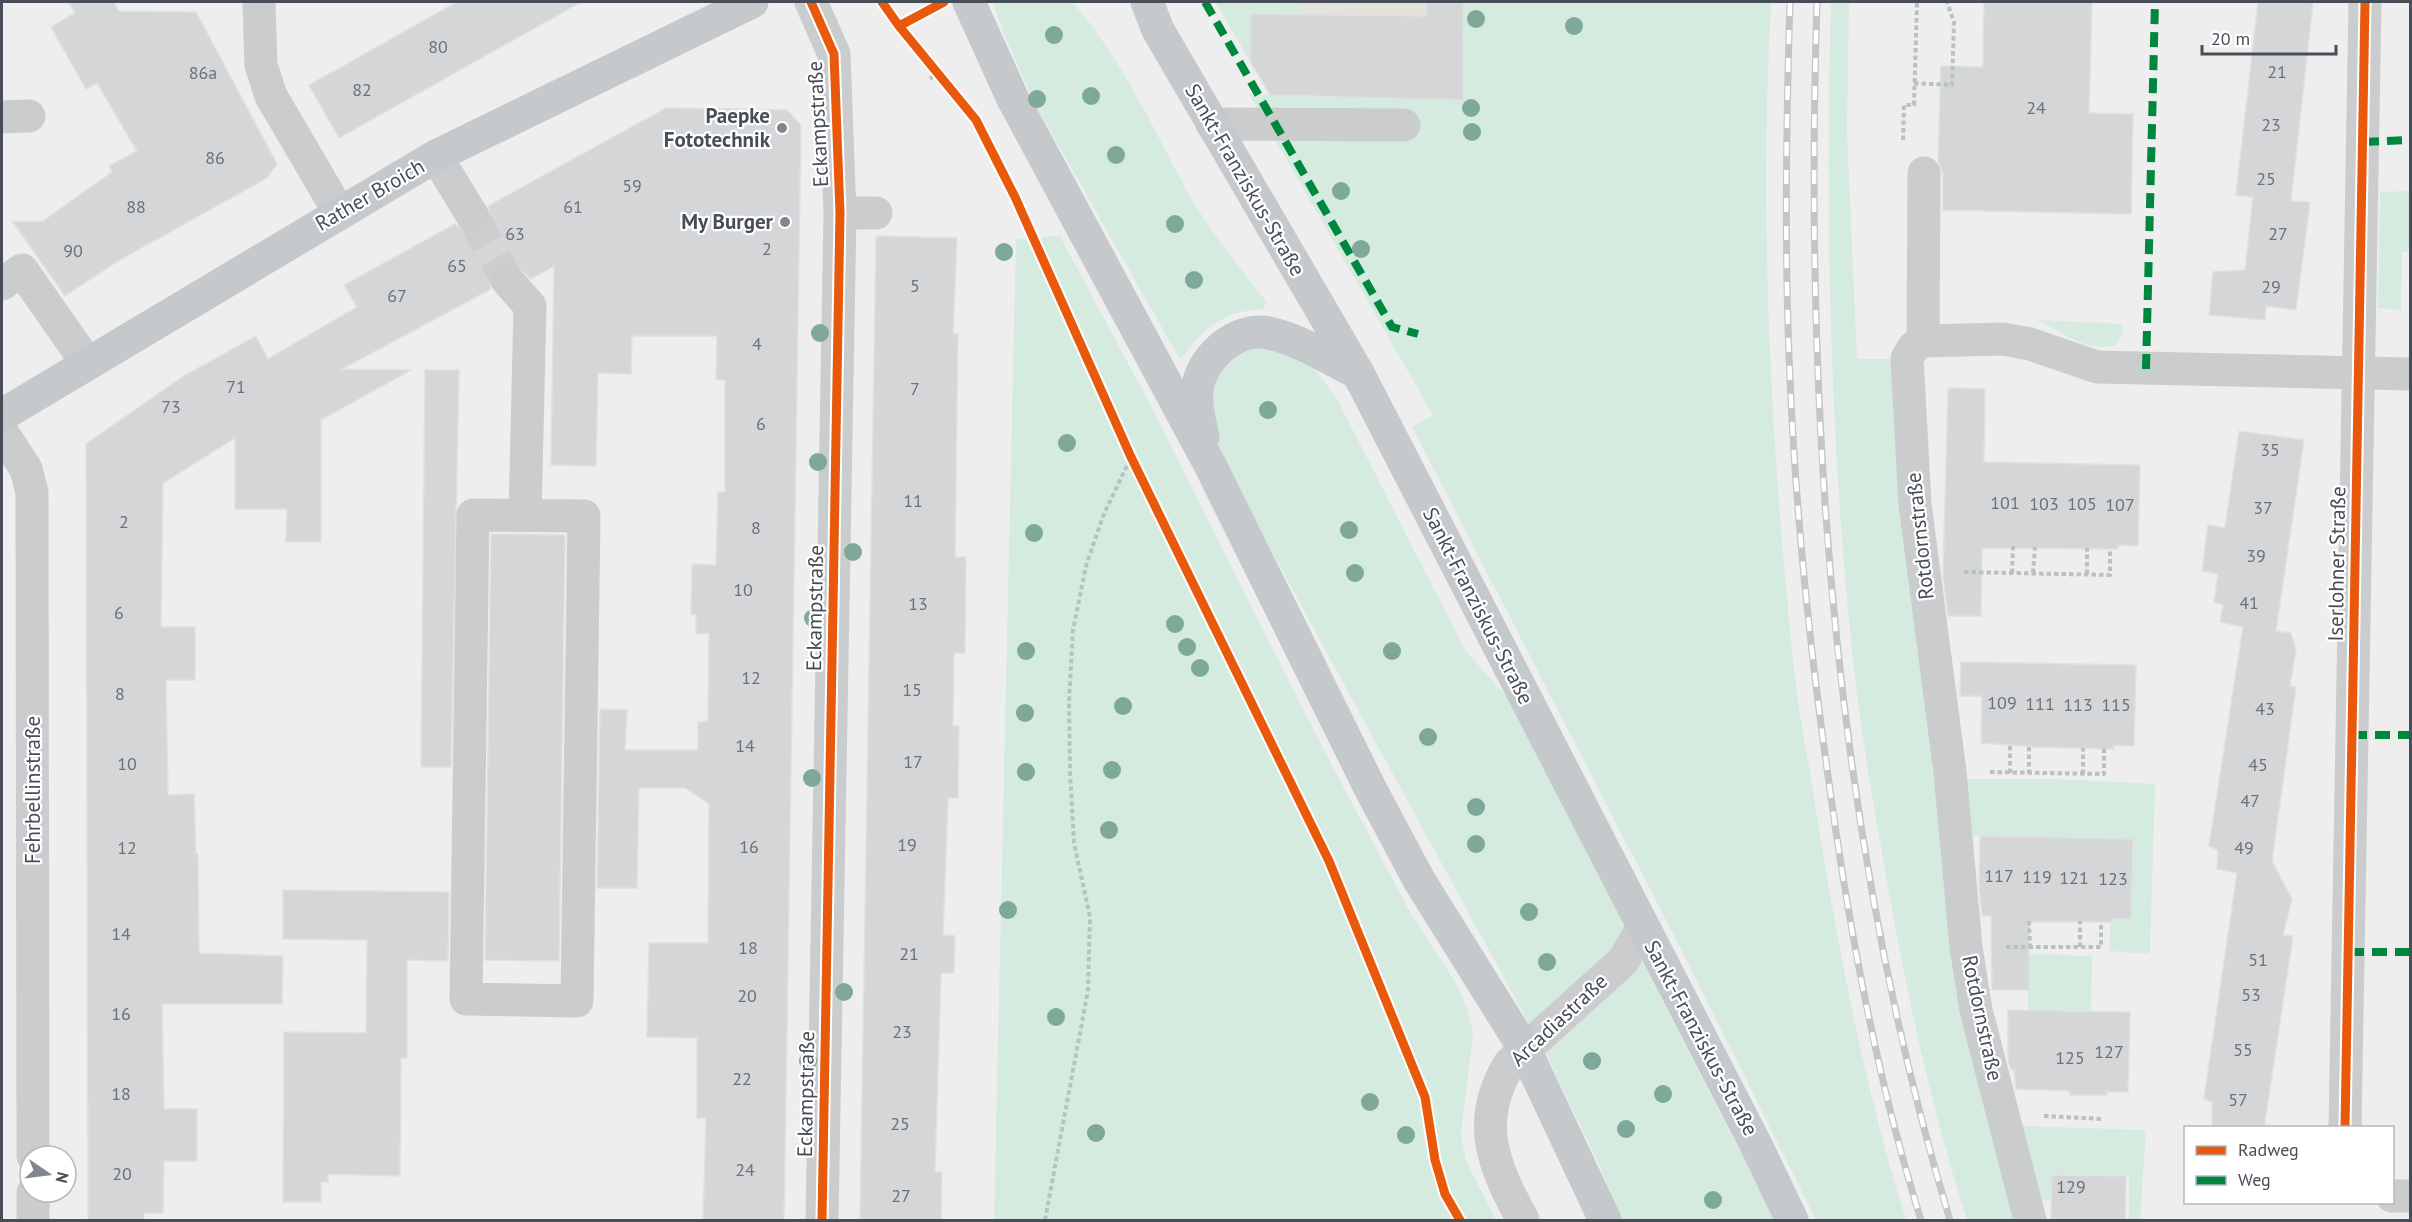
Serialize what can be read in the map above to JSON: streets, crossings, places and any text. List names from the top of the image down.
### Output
{
  "streets": {
    "main road": ["Sankt-Franziskus-Straße", "Rather Broich"],
    "street": [
      "Eckampstraße",
      "Rotdornstraße",
      "Iserlohner Straße",
      "Fehrbellinstraße",
      "Arcadiastraße"
    ]
  },
  "crossings": [
    ["Sankt-Franziskus-Straße", "Arcadiastraße"]
  ],
  "places": ["Paepke Fototechnik", "My Burger"],
  "house_numbers": [
    "80",
    "21",
    "86a",
    "82",
    "24",
    "23",
    "86",
    "25",
    "59",
    "88",
    "61",
    "63",
    "27",
    "2",
    "90",
    "65",
    "5",
    "29",
    "67",
    "4",
    "71",
    "7",
    "73",
    "6",
    "35",
    "11",
    "101",
    "103",
    "105",
    "107",
    "37",
    "2",
    "8",
    "39",
    "10",
    "41",
    "13",
    "6",
    "12",
    "15",
    "8",
    "109",
    "111",
    "113",
    "115",
    "43",
    "14",
    "17",
    "10",
    "45",
    "47",
    "19",
    "16",
    "12",
    "49",
    "117",
    "119",
    "121",
    "123",
    "14",
    "18",
    "21",
    "51",
    "53",
    "20",
    "16",
    "23",
    "55",
    "127",
    "125",
    "22",
    "18",
    "57",
    "25",
    "24",
    "20",
    "129",
    "27"
  ],
  "legend": ["Radweg", "Weg"],
  "scale_bar": "20 m",
  "north": "right"
}
